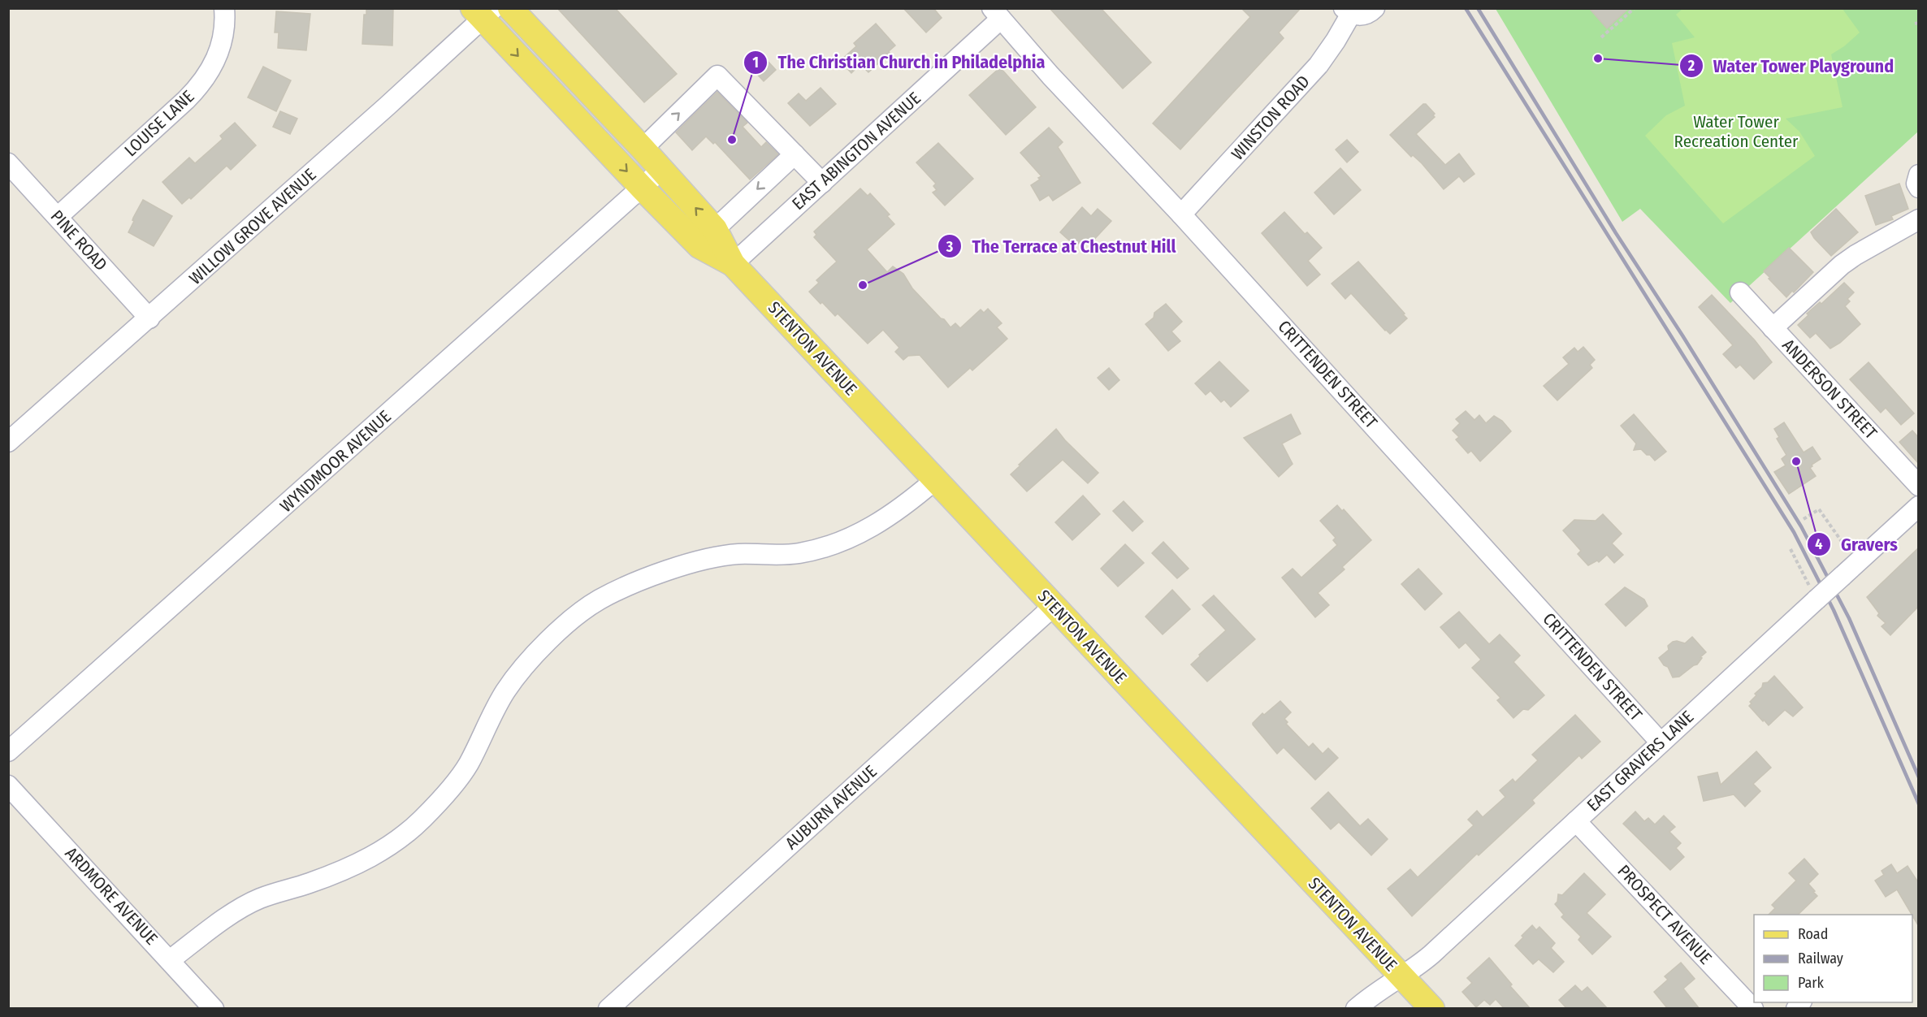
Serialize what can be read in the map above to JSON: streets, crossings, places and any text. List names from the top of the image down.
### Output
{
  "streets": {
    "main road": ["STENTON AVENUE"],
    "street": [
      "WINSTON ROAD",
      "LOUISE LANE",
      "EAST ABINGTON AVENUE",
      "WILLOW GROVE AVENUE",
      "PINE ROAD",
      "CRITTENDEN STREET",
      "ANDERSON STREET",
      "WYNDMOOR AVENUE",
      "EAST GRAVERS LANE",
      "AUBURN AVENUE",
      "ARDMORE AVENUE",
      "PROSPECT AVENUE"
    ]
  },
  "crossings": [
    ["WINSTON ROAD", "CRITTENDEN STREET"],
    ["LOUISE LANE", "PINE ROAD"],
    ["EAST ABINGTON AVENUE", "STENTON AVENUE"],
    ["EAST ABINGTON AVENUE", "CRITTENDEN STREET"],
    ["WILLOW GROVE AVENUE", "PINE ROAD"],
    ["WILLOW GROVE AVENUE", "STENTON AVENUE"],
    ["STENTON AVENUE", "WYNDMOOR AVENUE"],
    ["STENTON AVENUE", "EAST GRAVERS LANE"],
    ["STENTON AVENUE", "AUBURN AVENUE"],
    ["CRITTENDEN STREET", "EAST GRAVERS LANE"],
    ["EAST GRAVERS LANE", "PROSPECT AVENUE"]
  ],
  "parks": ["Water Tower Recreation Center"],
  "places": [
    "Water Tower Playground",
    "The Christian Church in Philadelphia",
    "The Terrace at Chestnut Hill",
    "Gravers"
  ],
  "legend": ["Road", "Railway", "Park"]
}
